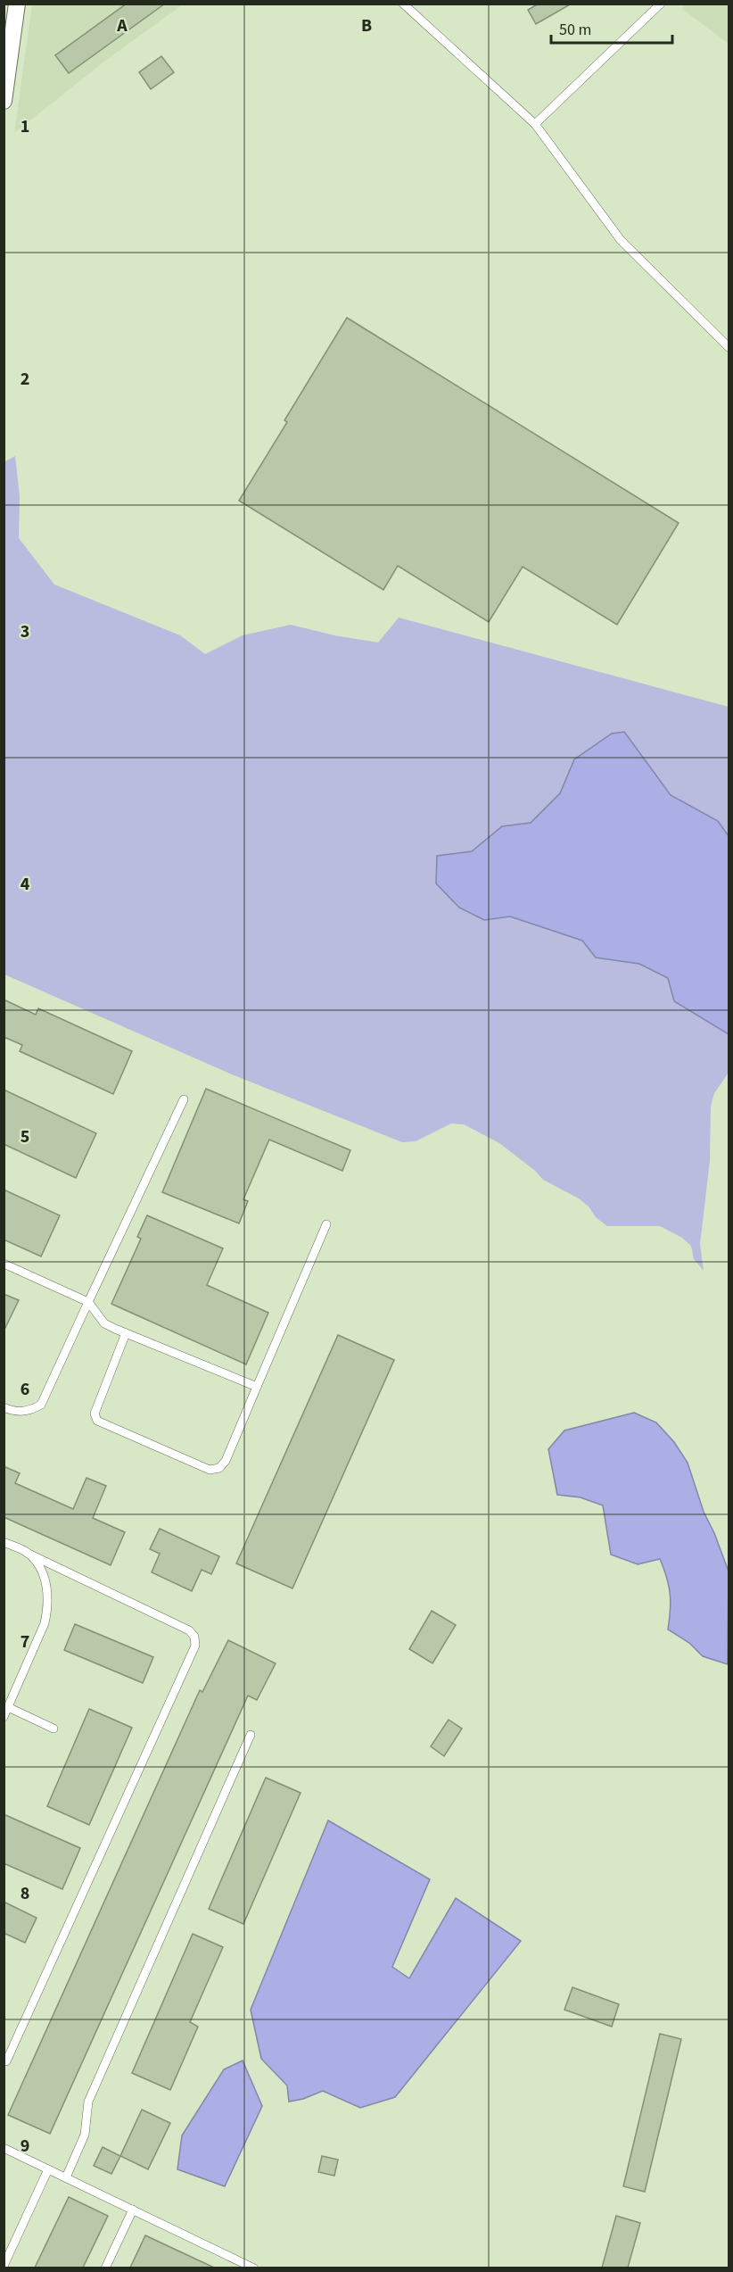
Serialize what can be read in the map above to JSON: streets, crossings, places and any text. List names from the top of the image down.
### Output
{
  "scale_bar": "50 m",
  "grid": {
    "columns": ["A", "B"],
    "rows": [
      "1",
      "2",
      "3",
      "4",
      "5",
      "6",
      "7",
      "8",
      "9"
    ]
  }
}
